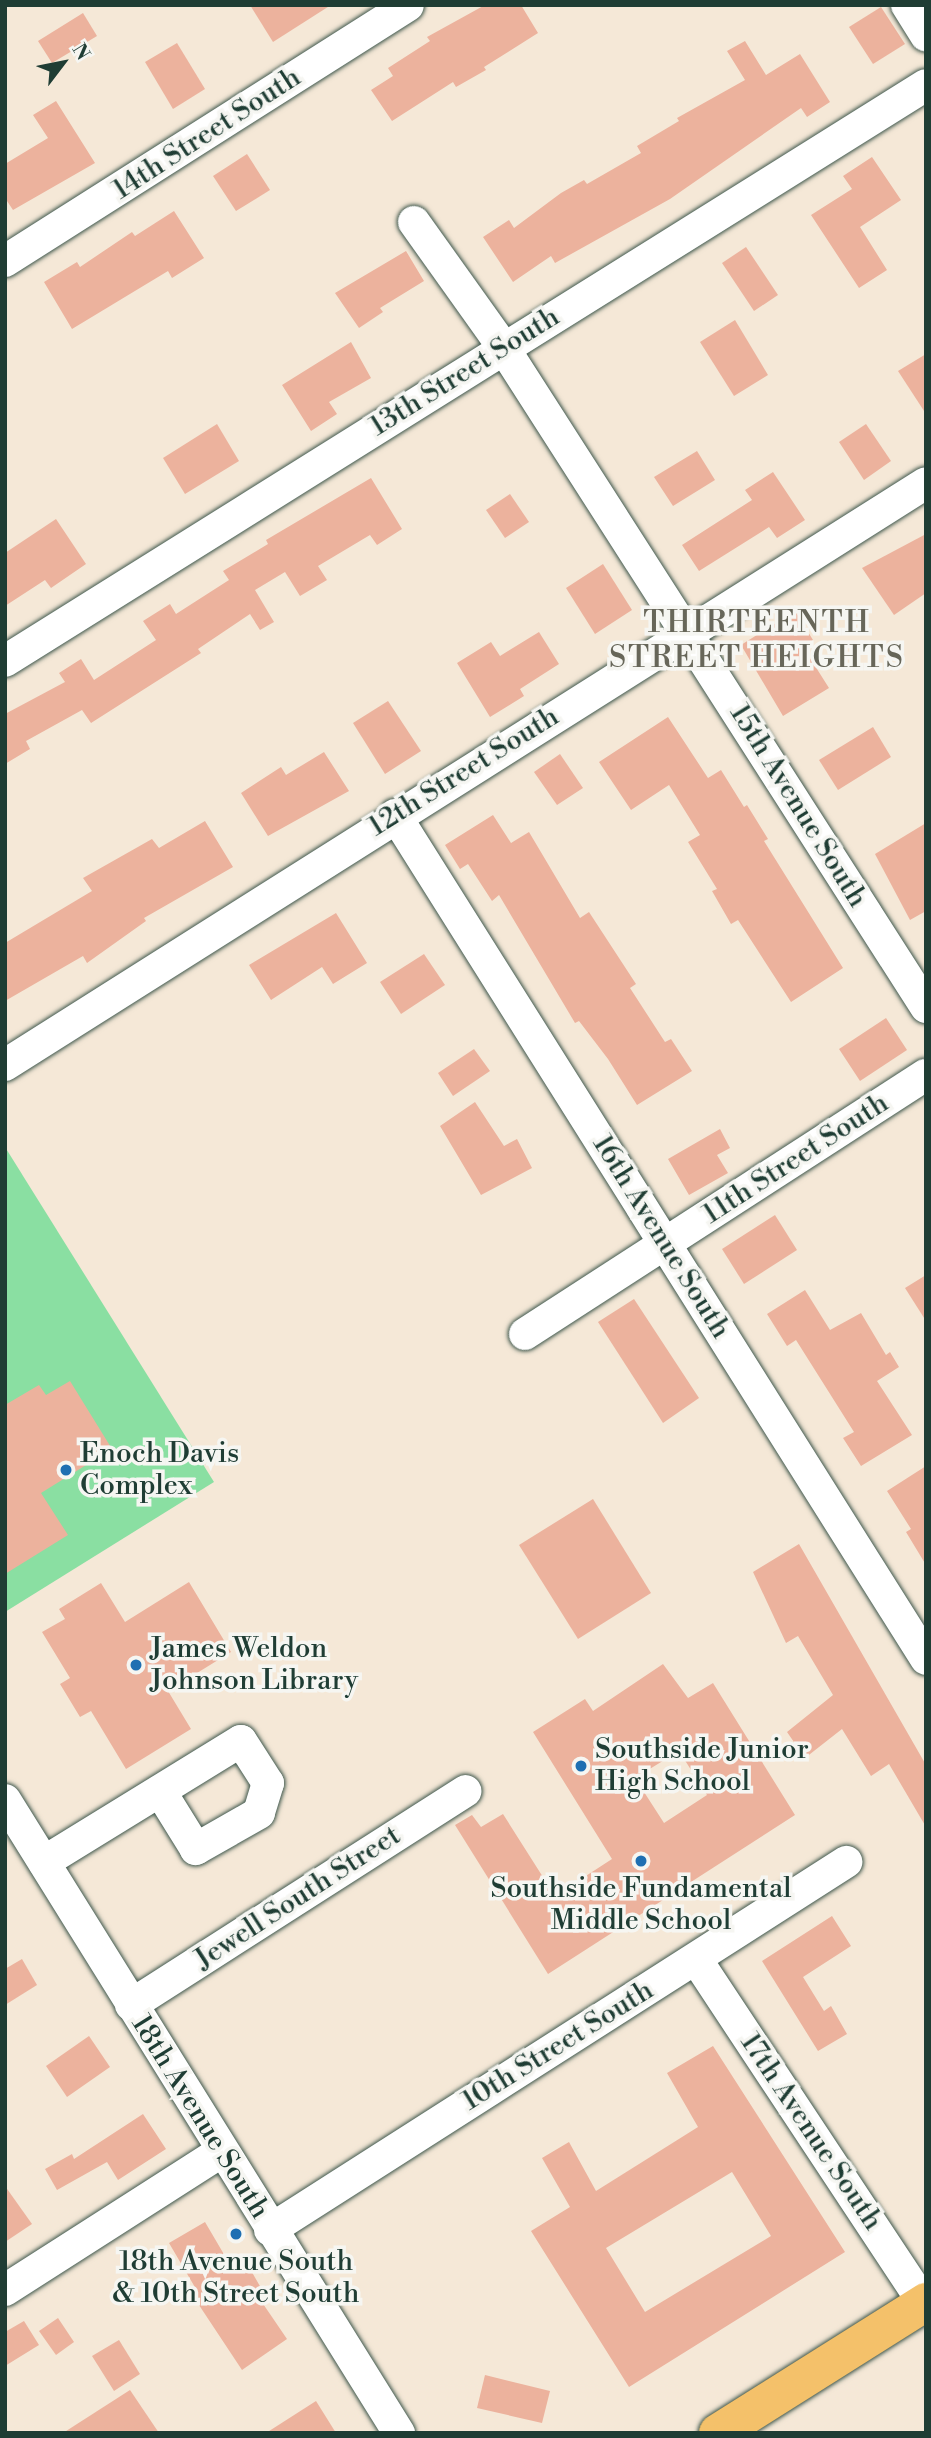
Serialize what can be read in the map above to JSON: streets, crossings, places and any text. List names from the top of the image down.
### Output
{
  "streets": {
    "street": [
      "14th Street South",
      "13th Street South",
      "12th Street South",
      "15th Avenue South",
      "11th Street South",
      "16th Avenue South",
      "Jewell South Street",
      "10th Street South",
      "18th Avenue South",
      "17th Avenue South"
    ]
  },
  "crossings": [
    ["13th Street South", "15th Avenue South"],
    ["12th Street South", "15th Avenue South"],
    ["12th Street South", "16th Avenue South"],
    ["11th Street South", "16th Avenue South"],
    ["Jewell South Street", "18th Avenue South"],
    ["10th Street South", "18th Avenue South"],
    ["10th Street South", "17th Avenue South"]
  ],
  "districts": ["THIRTEENTH STREET HEIGHTS"],
  "places": [
    "Enoch Davis Complex",
    "James Weldon Johnson Library",
    "Southside Junior High School",
    "Southside Fundamental Middle School",
    "18th Avenue South & 10th Street South"
  ],
  "north": "top right"
}
